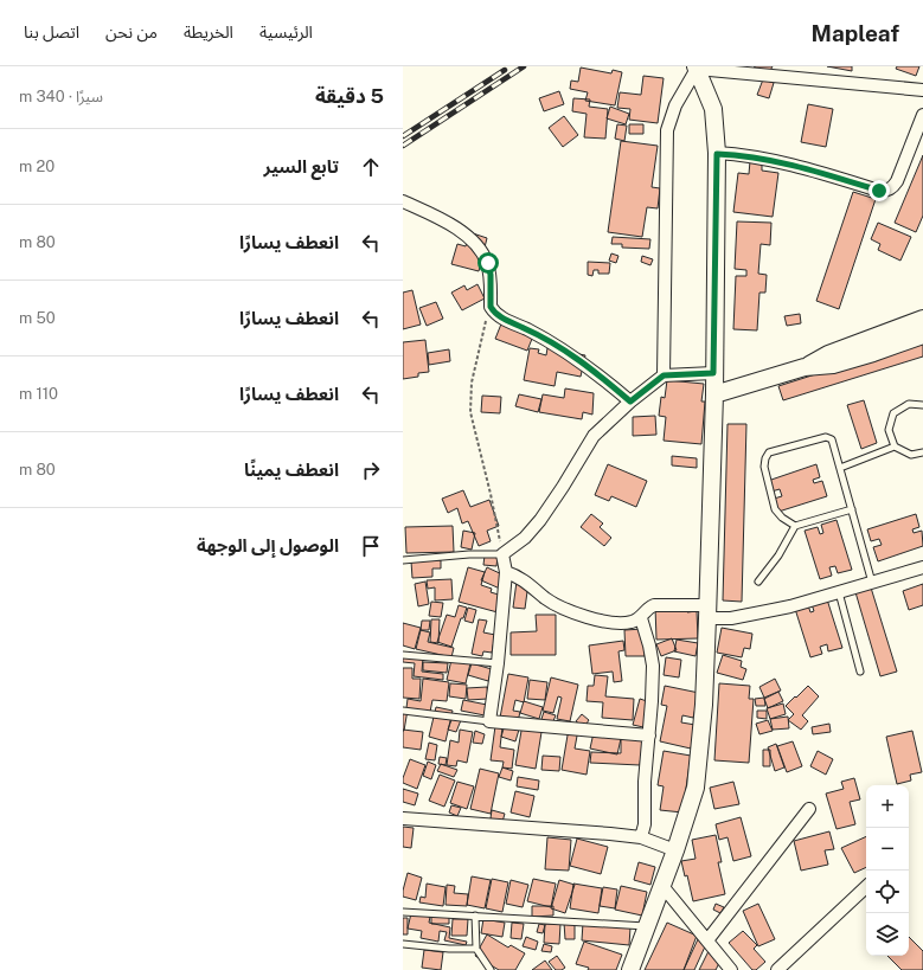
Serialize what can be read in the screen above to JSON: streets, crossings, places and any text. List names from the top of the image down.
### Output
{
  "page": {
    "header": "Mapleaf",
    "nav": [
      "الرئيسية",
      "الخريطة",
      "من نحن",
      "اتصل بنا"
    ],
    "heading": ["5 دقيقة", "سيرًا · 340 m"],
    "list": [
      ["تابع السير", "20 m"],
      ["انعطف يسارًا", "80 m"],
      ["انعطف يسارًا", "50 m"],
      ["انعطف يسارًا", "110 m"],
      ["انعطف يمينًا", "80 m"],
      "الوصول إلى الوجهة"
    ],
    "map_buttons": ["+", "−"]
  }
}
